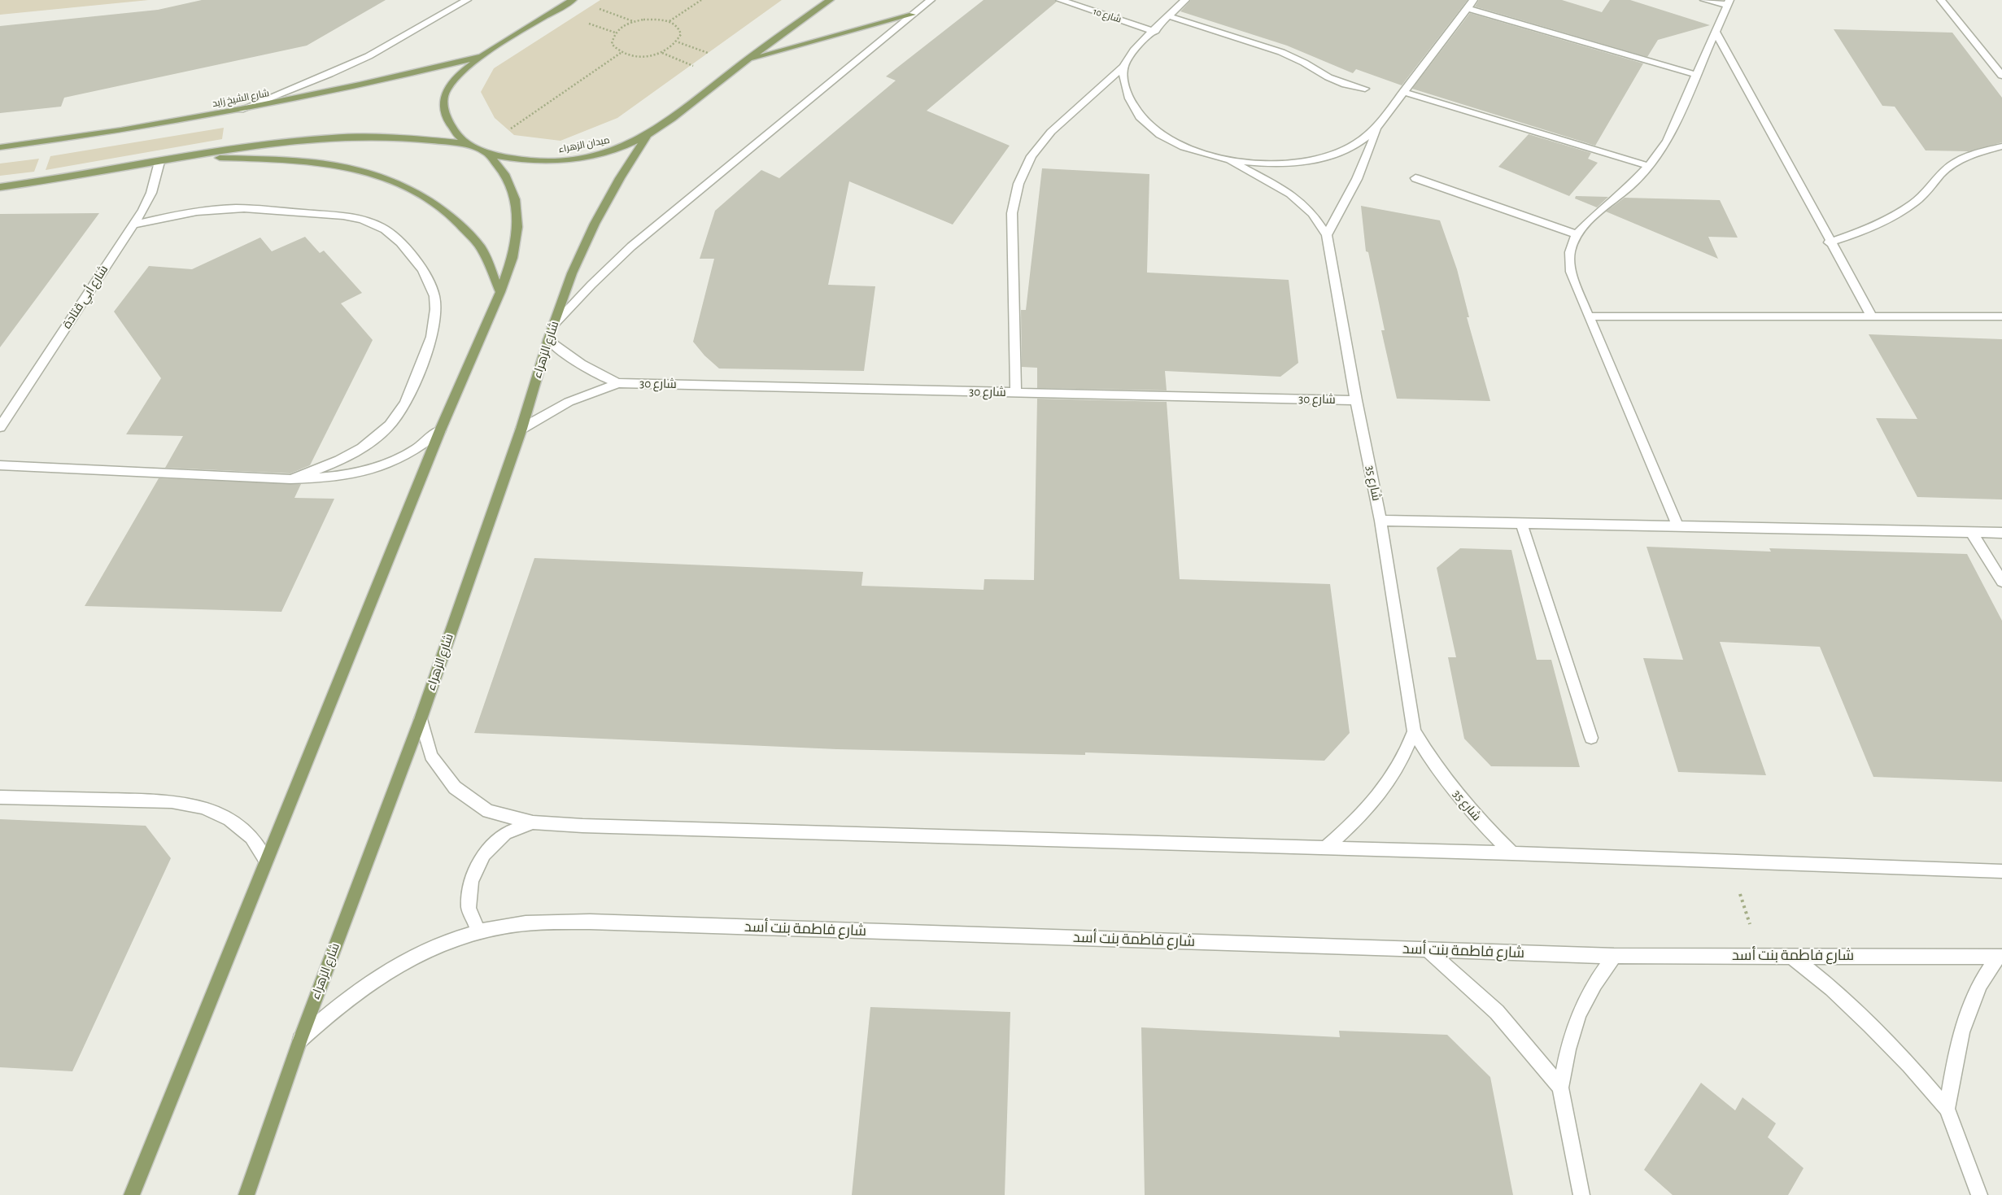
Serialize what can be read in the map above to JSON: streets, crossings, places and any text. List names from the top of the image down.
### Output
{
  "streets": {
    "main road": ["شارع الشيخ زايد", "ميدان الزهراء", "شارع الزهراء"],
    "street": [
      "شارع 10",
      "شارع أبي قتادة",
      "شارع 30",
      "شارع 35",
      "شارع فاطمة بنت أسد"
    ]
  },
  "crossings": [
    ["شارع الشيخ زايد", "ميدان الزهراء"],
    ["ميدان الزهراء", "شارع الزهراء"],
    ["شارع الزهراء", "شارع 30"],
    ["شارع الزهراء", "شارع فاطمة بنت أسد"],
    ["شارع 30", "شارع 35"]
  ]
}
